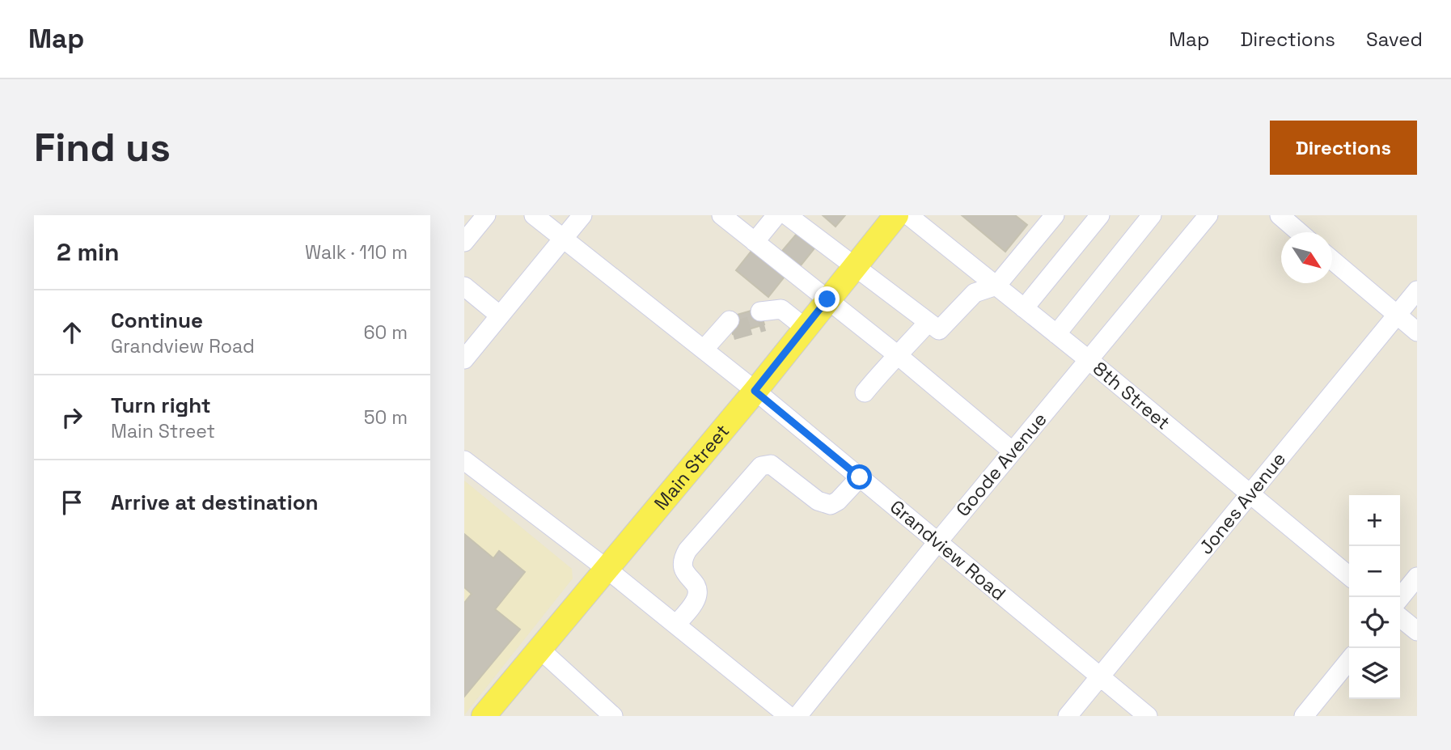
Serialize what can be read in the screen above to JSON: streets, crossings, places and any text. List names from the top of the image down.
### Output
{
  "streets": {
    "main road": ["Main Street"],
    "street": [
      "8th Street",
      "Goode Avenue",
      "Jones Avenue",
      "Grandview Road"
    ]
  },
  "crossings": [
    ["8th Street", "Goode Avenue"],
    ["8th Street", "Jones Avenue"],
    ["Goode Avenue", "Grandview Road"],
    ["Main Street", "Grandview Road"],
    ["Jones Avenue", "Grandview Road"]
  ],
  "north": "bottom right",
  "page": {
    "header": "Map",
    "nav": ["Map", "Directions", "Saved"],
    "buttons": "Directions",
    "title": "Find us",
    "heading": ["2 min", "Walk · 110 m"],
    "list": [
      ["Continue", "Grandview Road", "60 m"],
      ["Turn right", "Main Street", "50 m"],
      "Arrive at destination"
    ],
    "map_buttons": ["+", "−"]
  }
}
